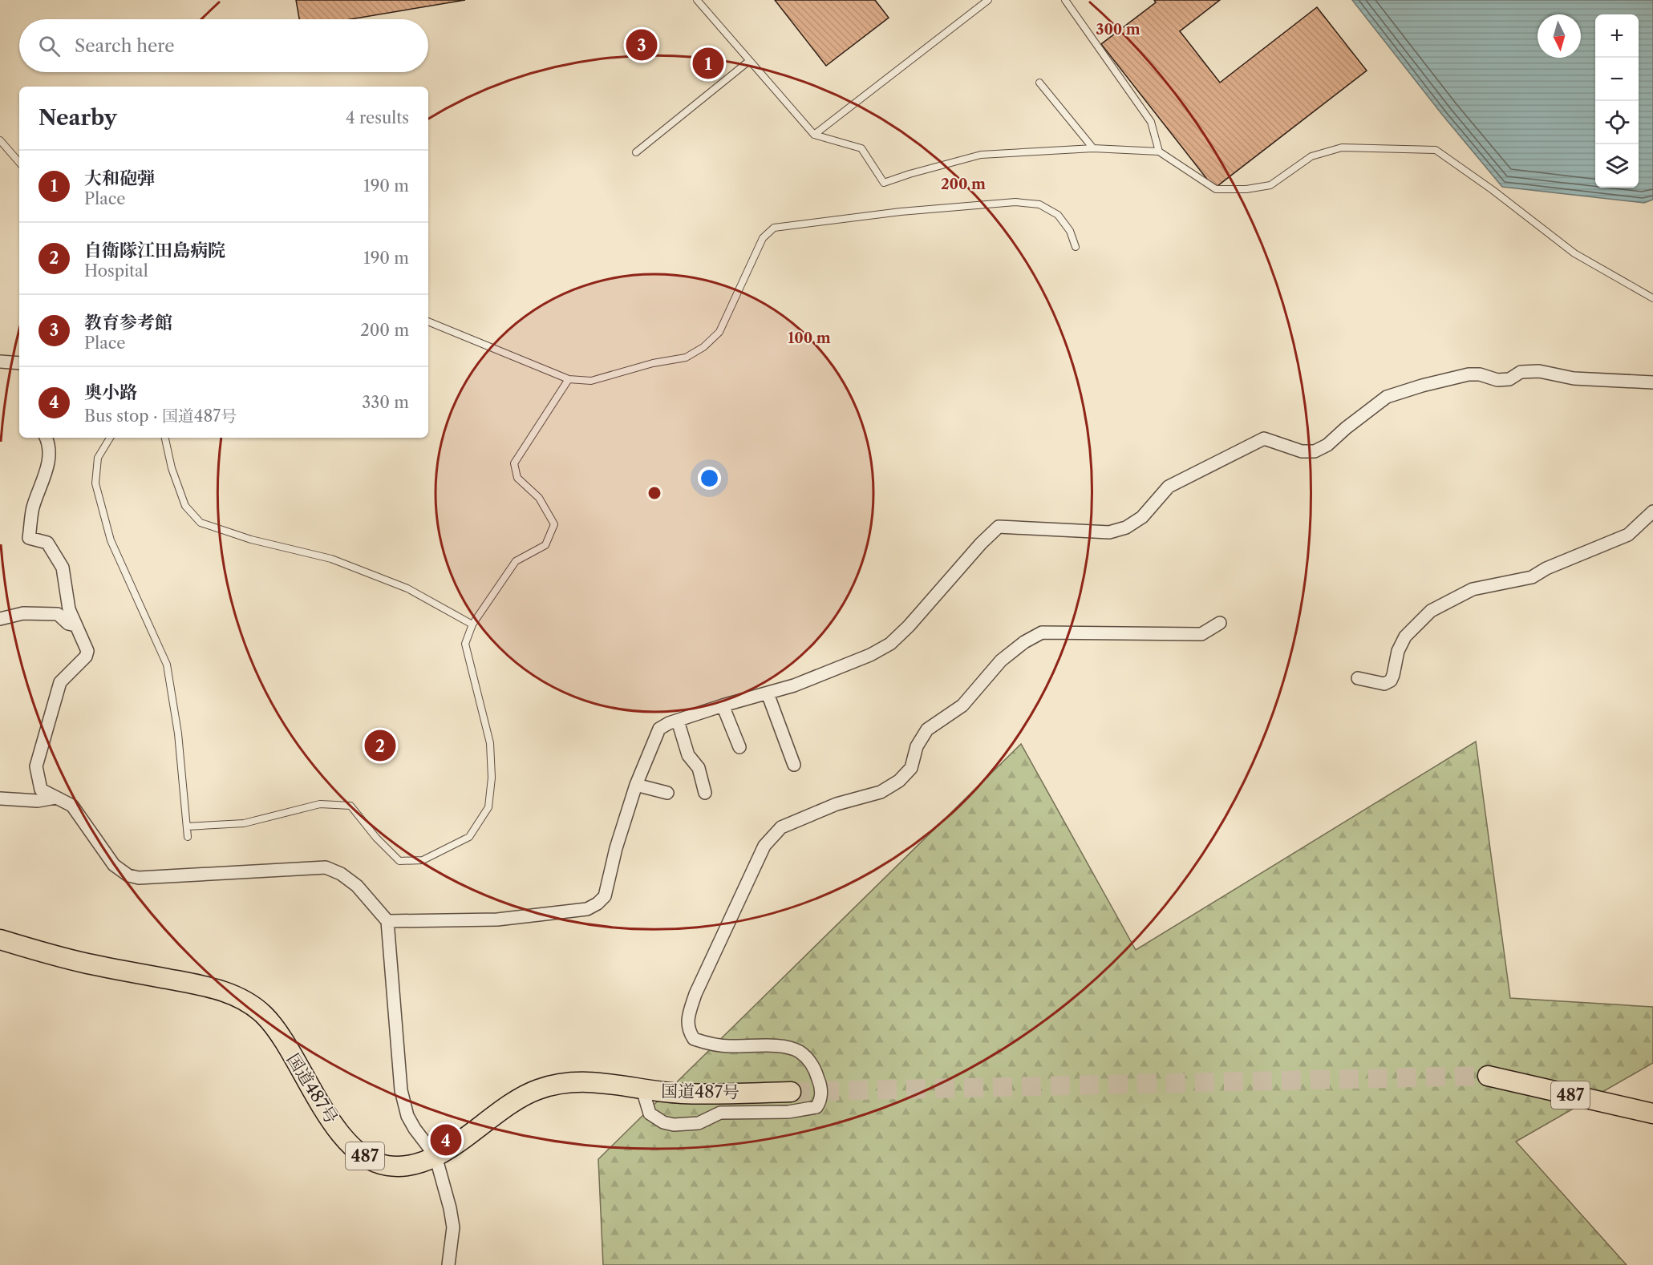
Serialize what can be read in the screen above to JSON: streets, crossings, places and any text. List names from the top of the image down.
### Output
{
  "streets": {
    "highway": ["国道487号", "487"]
  },
  "north": "bottom",
  "page": {
    "map_buttons": ["+", "−"],
    "search": "Search here",
    "pins": [
      "3",
      "1",
      "2",
      "4"
    ],
    "heading": ["Nearby", "4 results"],
    "list": [
      {
        "mark": "1",
        "name": "大和砲弾",
        "note": "Place",
        "value": "190 m"
      },
      {
        "mark": "2",
        "name": "自衛隊江田島病院",
        "note": "Hospital",
        "value": "190 m"
      },
      {
        "mark": "3",
        "name": "教育参考館",
        "note": "Place",
        "value": "200 m"
      },
      {
        "mark": "4",
        "name": "奥小路",
        "note": "Bus stop · 国道487号",
        "value": "330 m"
      }
    ]
  },
  "rings": ["300 m", "200 m", "100 m"]
}
